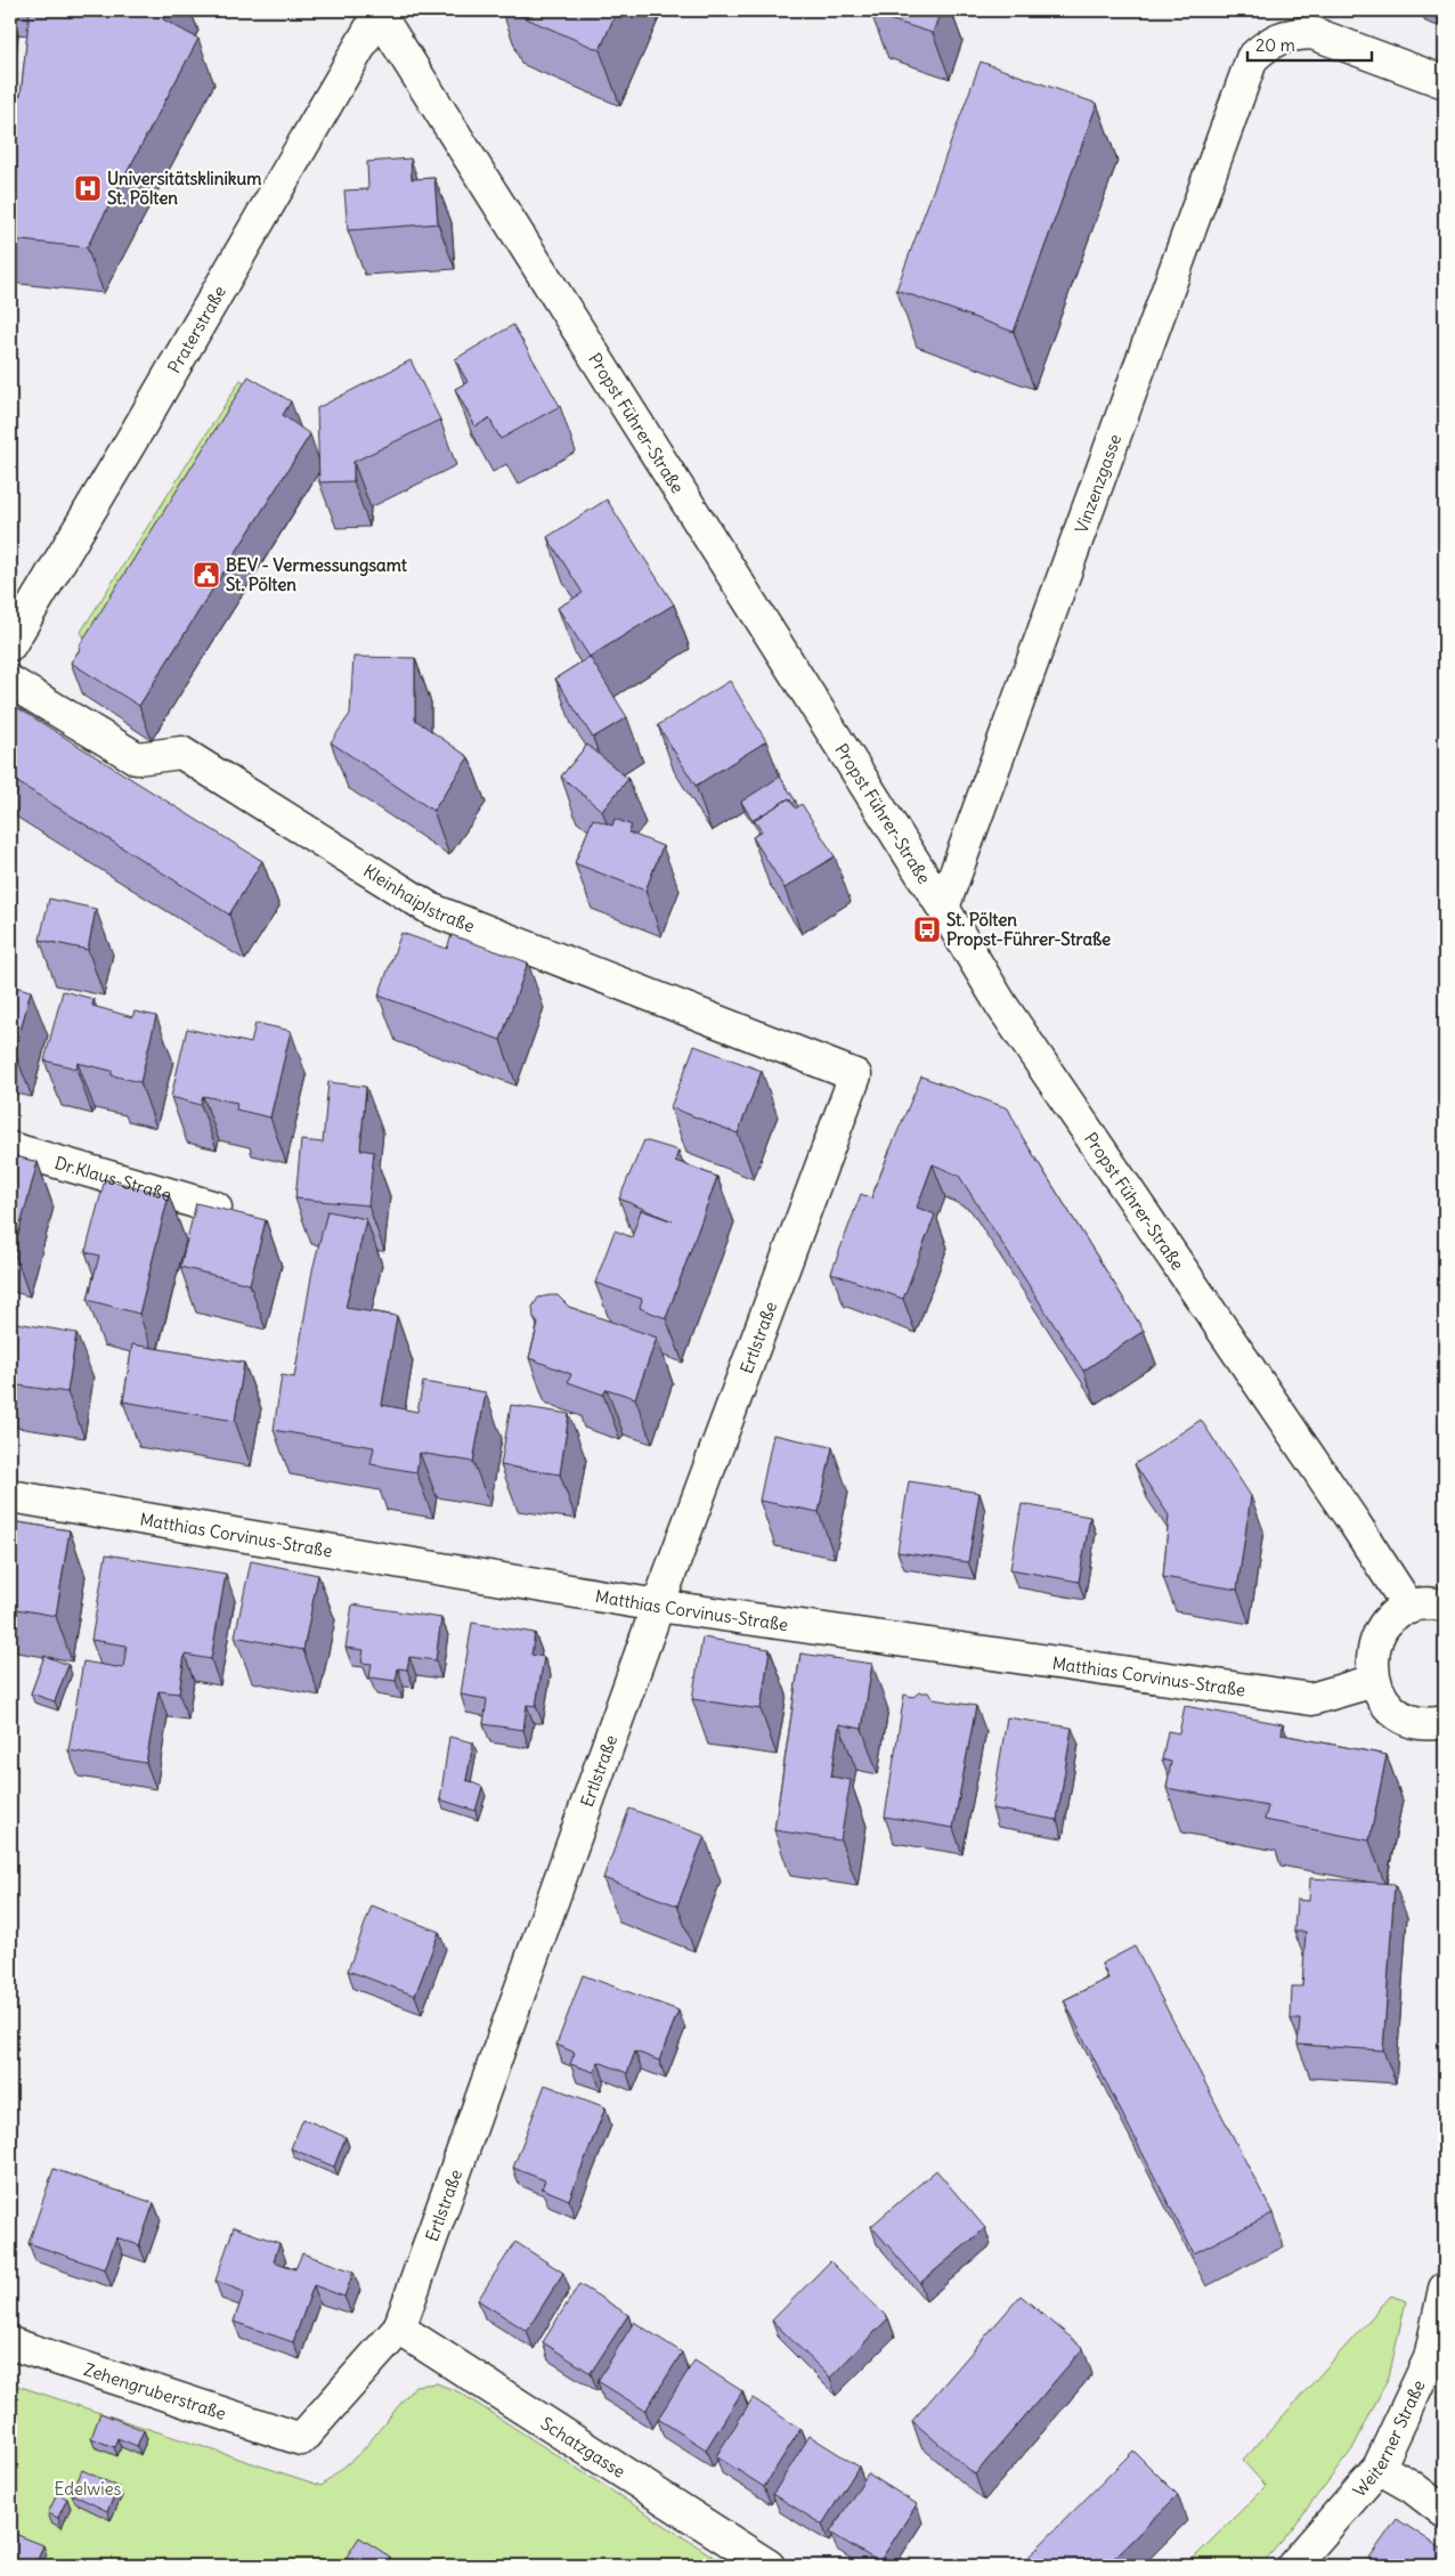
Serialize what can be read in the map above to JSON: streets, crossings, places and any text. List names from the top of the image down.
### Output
{
  "streets": {
    "street": [
      "Praterstraße",
      "Propst Führer-Straße",
      "Vinzenzgasse",
      "Kleinhaiplstraße",
      "Dr.Klaus-Straße",
      "Ertlstraße",
      "Matthias Corvinus-Straße",
      "Zehengruberstraße",
      "Weiterner Straße",
      "Schatzgasse"
    ]
  },
  "crossings": [
    ["Praterstraße", "Propst Führer-Straße"],
    ["Propst Führer-Straße", "Vinzenzgasse"],
    ["Kleinhaiplstraße", "Ertlstraße"],
    ["Ertlstraße", "Matthias Corvinus-Straße"],
    ["Ertlstraße", "Zehengruberstraße"],
    ["Ertlstraße", "Schatzgasse"]
  ],
  "parks": ["Edelwies"],
  "places": {
    "hospital": ["Universitätsklinikum St. Pölten"],
    "public building": ["BEV - Vermessungsamt St. Pölten"],
    "bus stop": ["St. Pölten Propst-Führer-Straße"]
  },
  "scale_bar": "20 m"
}
